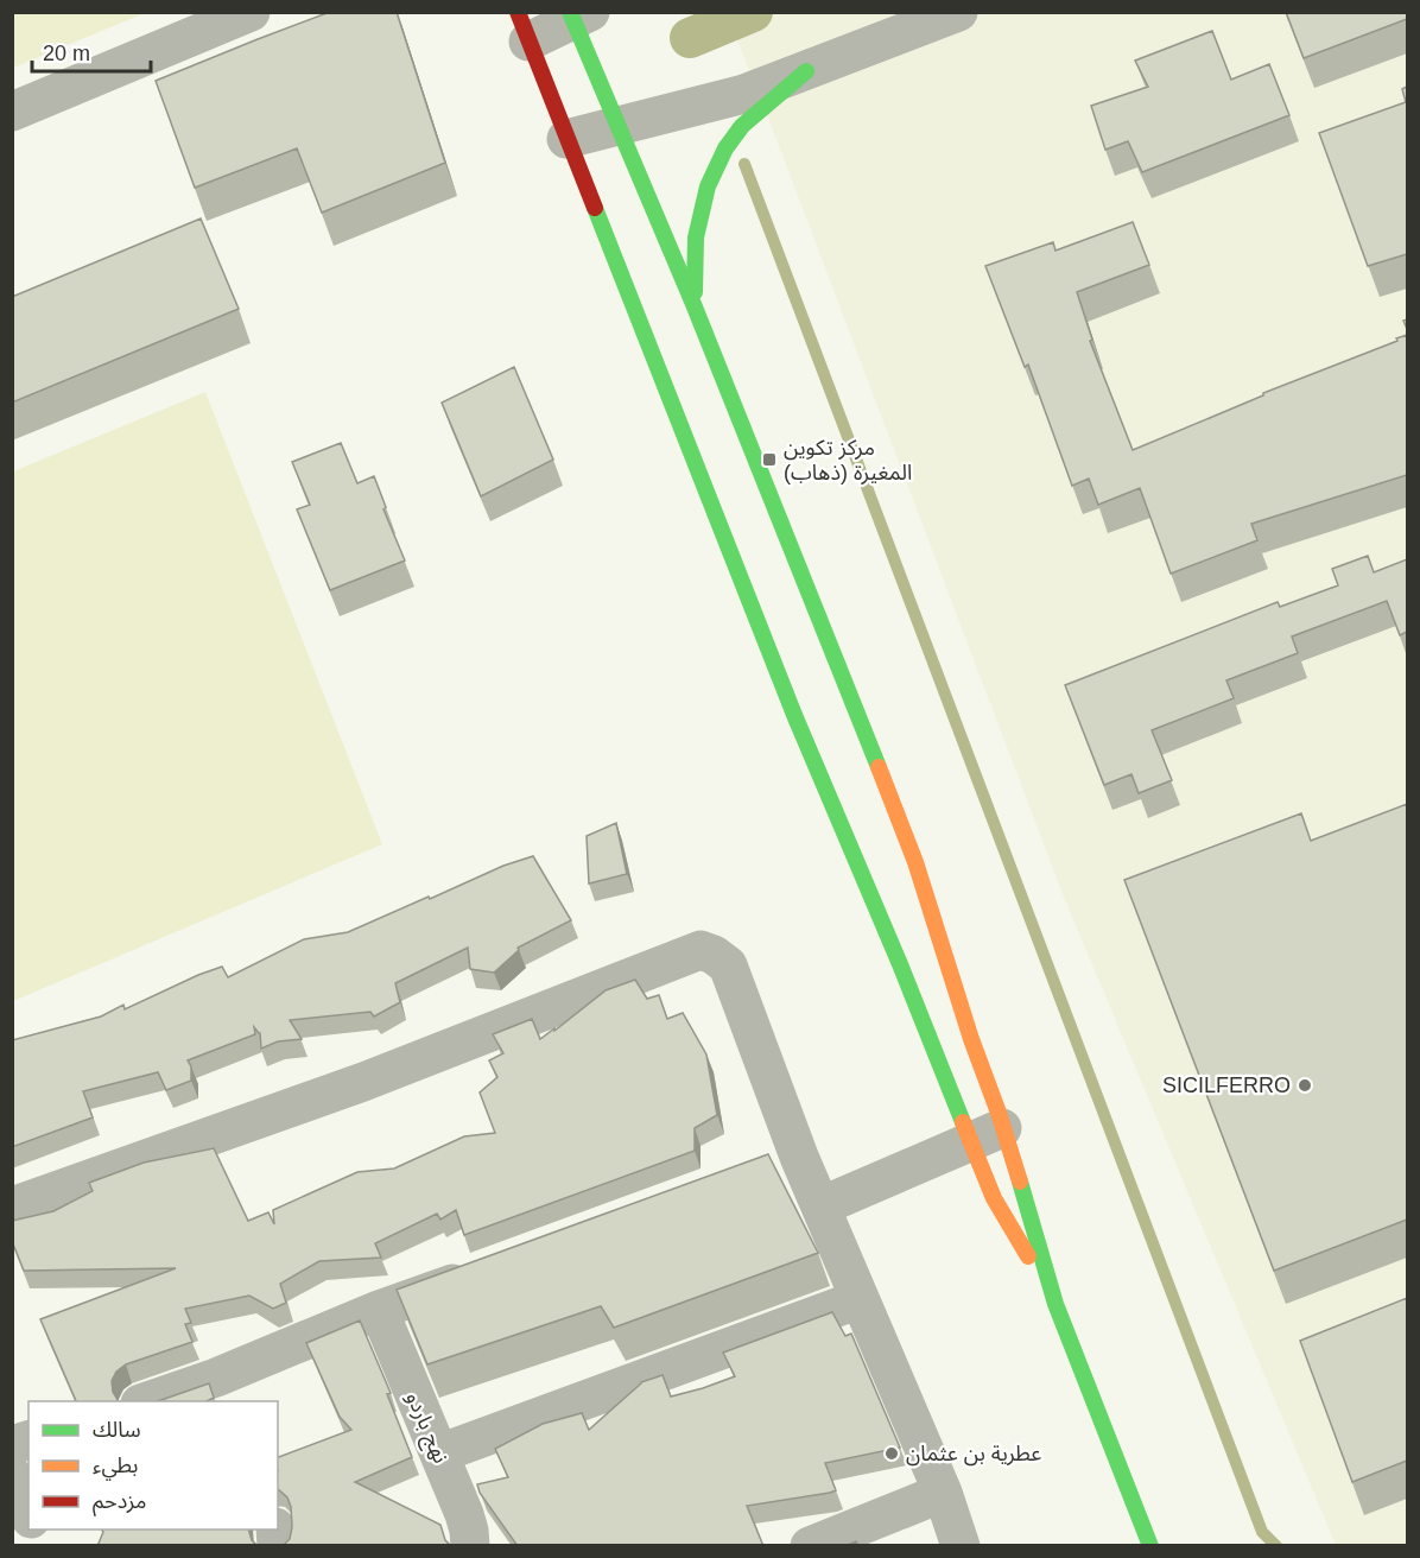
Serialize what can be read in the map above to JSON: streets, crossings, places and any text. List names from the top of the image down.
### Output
{
  "streets": {
    "street": ["نهج باردو"]
  },
  "places": {
    "transit": ["مركز تكوين المغيرة (ذهاب)"],
    "other": ["SICILFERRO", "عطرية بن عثمان"]
  },
  "legend": ["سالك", "بطيء", "مزدحم"],
  "scale_bar": "20 m"
}
